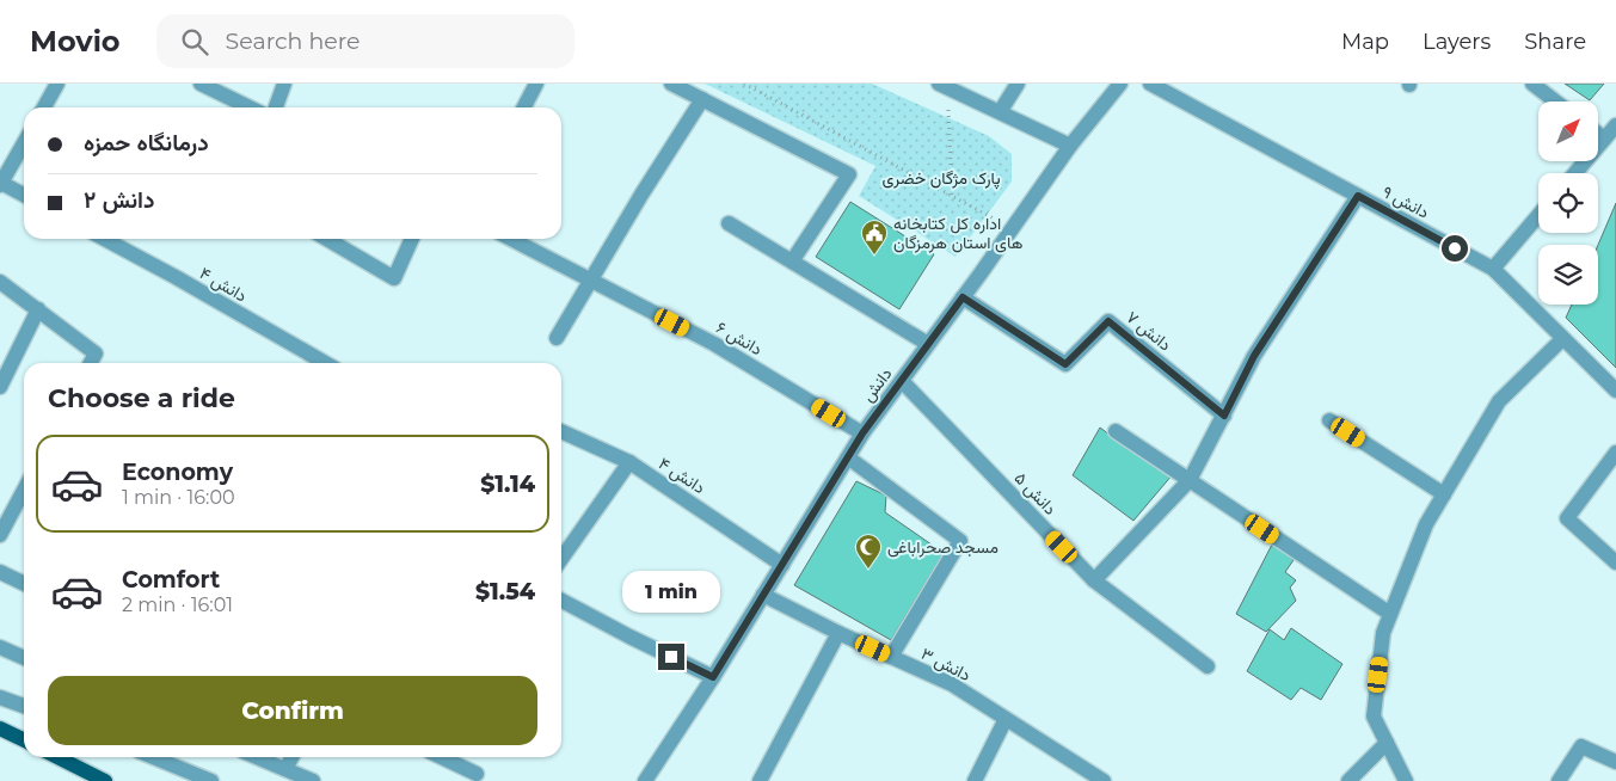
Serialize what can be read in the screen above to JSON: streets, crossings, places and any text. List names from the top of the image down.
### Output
{
  "streets": {
    "street": [
      "دانش ۹",
      "دانش ۴",
      "دانش ۷",
      "دانش ۶",
      "دانش",
      "دانش ۵",
      "دانش ۳"
    ]
  },
  "crossings": [
    ["دانش ۴", "دانش"],
    ["دانش ۷", "دانش"],
    ["دانش ۶", "دانش"],
    ["دانش", "دانش ۵"],
    ["دانش", "دانش ۳"]
  ],
  "parks": ["پارک مژگان خضری"],
  "places": {
    "public building": ["اداره کل کتابخانه های استان هرمزگان"],
    "mosque": ["مسجد صحراباغی"]
  },
  "north": "top right",
  "page": {
    "header": "Movio",
    "search": "Search here",
    "nav": ["Map", "Layers", "Share"],
    "banner": ["درمانگاه حمزه", "دانش ۲"],
    "heading": "Choose a ride",
    "list": [
      {
        "name": "Economy",
        "note": "1 min · 16:00",
        "value": "$1.14"
      },
      {
        "name": "Comfort",
        "note": "2 min · 16:01",
        "value": "$1.54"
      }
    ],
    "bubble": "1 min",
    "buttons": "Confirm"
  }
}
